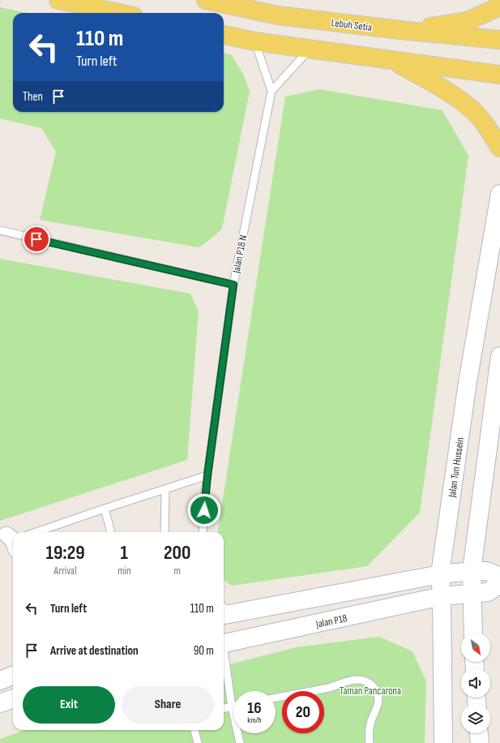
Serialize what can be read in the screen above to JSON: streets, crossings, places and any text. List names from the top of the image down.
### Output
{
  "streets": {
    "main road": ["Lebuh Setia", "Jalan Tun Hussein", "Jalan P18"],
    "lane": ["Jalan P18 N"]
  },
  "crossings": [
    ["Jalan Tun Hussein", "Jalan P18"]
  ],
  "parks": ["Taman Pancarona"],
  "north": "bottom right",
  "page": {
    "turn": ["110 m", "Turn left"],
    "then": "Then",
    "eta": [
      "19:29",
      "Arrival",
      "1",
      "min",
      "200",
      "m"
    ],
    "list": [
      {
        "name": "Turn left",
        "value": "110 m"
      },
      {
        "name": "Arrive at destination",
        "value": "90 m"
      }
    ],
    "buttons": ["Exit", "Share"],
    "speed": "16 km/h",
    "limit": "20"
  }
}
